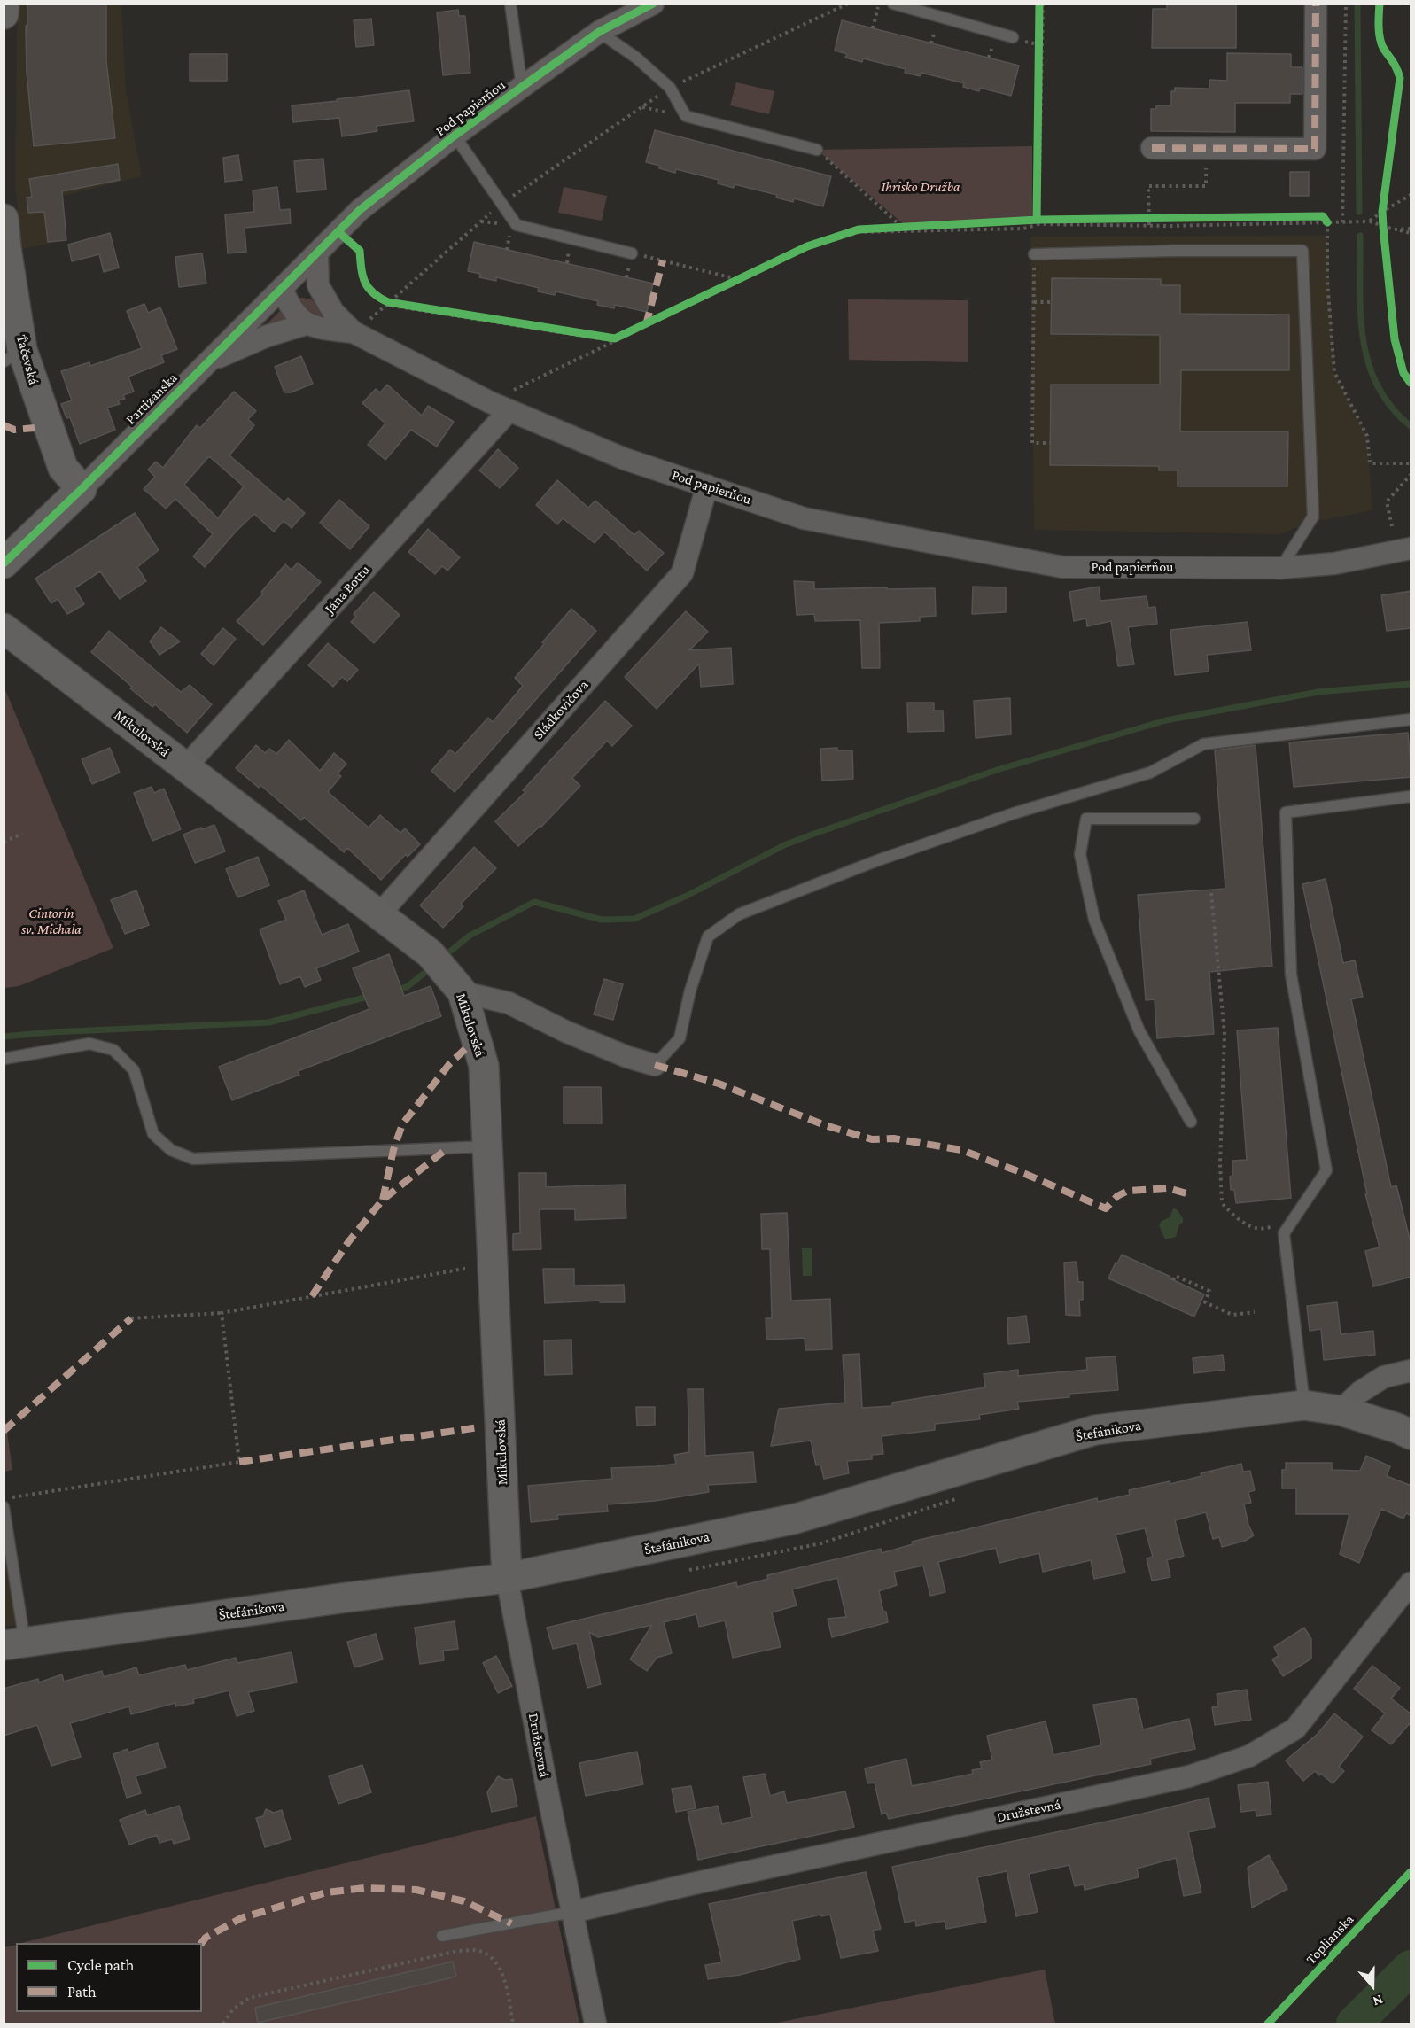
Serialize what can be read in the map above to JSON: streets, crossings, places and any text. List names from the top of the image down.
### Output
{
  "streets": {
    "street": [
      "Pod papierňou",
      "Ťačevská",
      "Partizánska",
      "Jána Bottu",
      "Sládkovičova",
      "Mikulovská",
      "Štefánikova",
      "Družstevná"
    ],
    "cycle path": ["Toplianska"]
  },
  "crossings": [
    ["Pod papierňou", "Partizánska"],
    ["Pod papierňou", "Jána Bottu"],
    ["Pod papierňou", "Sládkovičova"],
    ["Ťačevská", "Partizánska"],
    ["Jána Bottu", "Mikulovská"],
    ["Sládkovičova", "Mikulovská"],
    ["Mikulovská", "Štefánikova"],
    ["Mikulovská", "Družstevná"],
    ["Štefánikova", "Družstevná"]
  ],
  "parks": ["Ihrisko Družba", "Cintorín sv. Michala"],
  "legend": ["Cycle path", "Path"],
  "north": "bottom"
}
